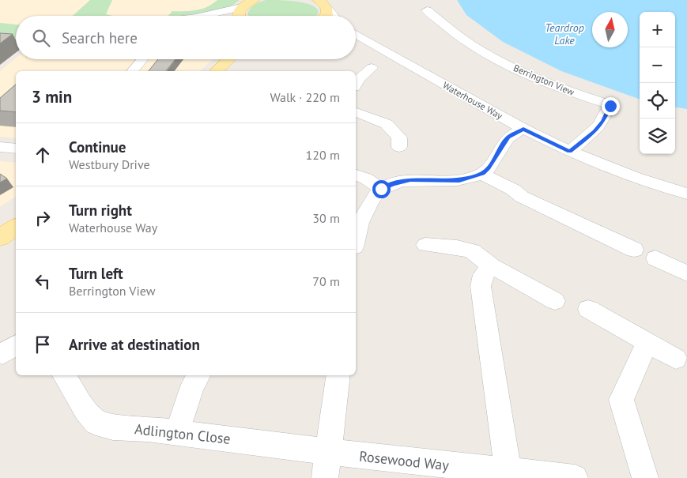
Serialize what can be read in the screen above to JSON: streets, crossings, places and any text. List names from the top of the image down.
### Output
{
  "streets": {
    "street": [
      "Berrington View",
      "Waterhouse Way",
      "Adlington Close",
      "Rosewood Way"
    ]
  },
  "crossings": [
    ["Berrington View", "Waterhouse Way"],
    ["Adlington Close", "Rosewood Way"]
  ],
  "water": ["Teardrop Lake"],
  "north": "top",
  "page": {
    "map_buttons": ["+", "−"],
    "search": "Search here",
    "heading": ["3 min", "Walk · 220 m"],
    "list": [
      ["Continue", "Westbury Drive", "120 m"],
      ["Turn right", "Waterhouse Way", "30 m"],
      ["Turn left", "Berrington View", "70 m"],
      "Arrive at destination"
    ]
  }
}
